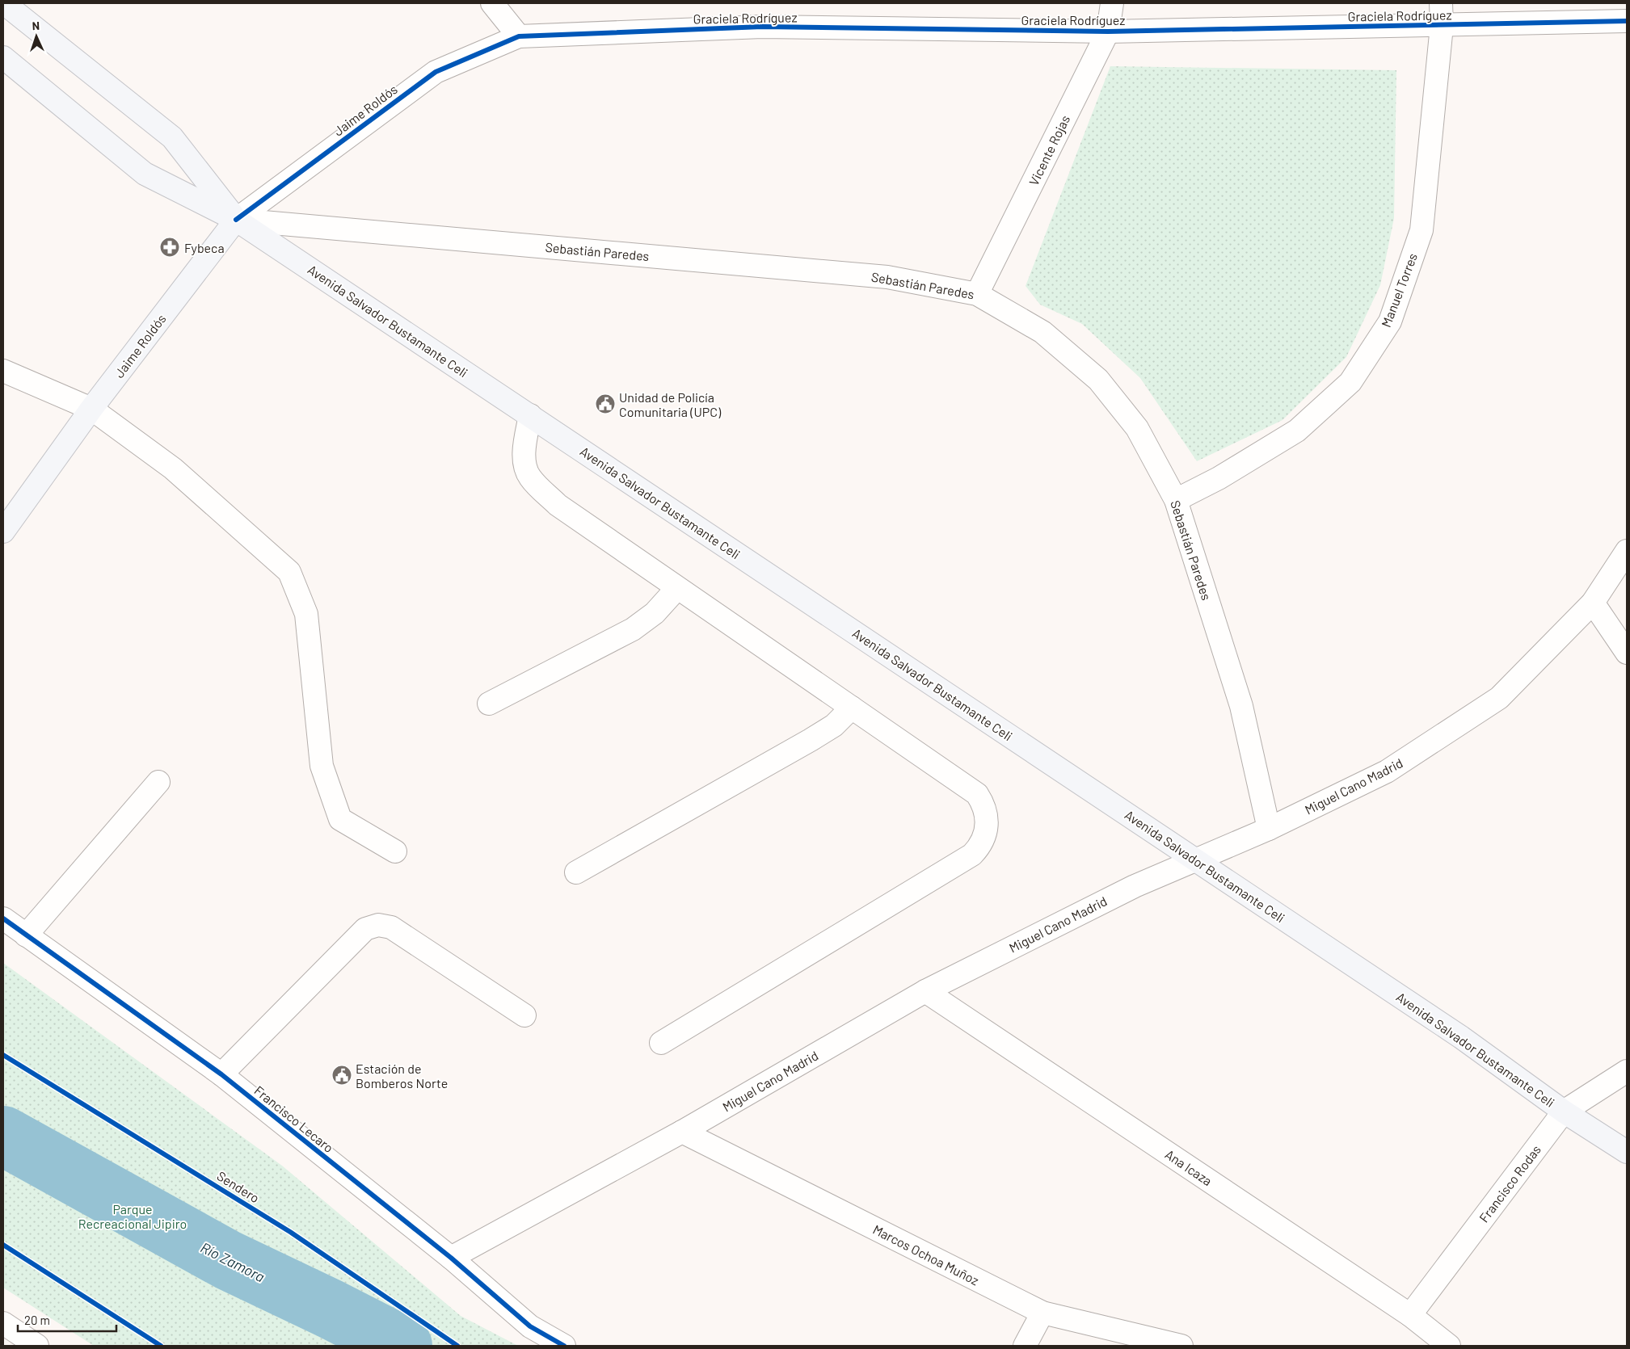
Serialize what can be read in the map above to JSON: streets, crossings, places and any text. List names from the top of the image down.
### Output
{
  "streets": {
    "main road": ["Jaime Roldós", "Avenida Salvador Bustamante Celi"],
    "street": [
      "Graciela Rodríguez",
      "Vicente Rojas",
      "Sebastián Paredes",
      "Manuel Torres",
      "Miguel Cano Madrid",
      "Francisco Lecaro",
      "Ana Icaza",
      "Francisco Rodas",
      "Marcos Ochoa Muñoz"
    ],
    "cycle path": ["Sendero"]
  },
  "crossings": [
    ["Graciela Rodríguez", "Jaime Roldós"],
    ["Graciela Rodríguez", "Vicente Rojas"],
    ["Graciela Rodríguez", "Manuel Torres"],
    ["Jaime Roldós", "Sebastián Paredes"],
    ["Jaime Roldós", "Avenida Salvador Bustamante Celi"],
    ["Vicente Rojas", "Sebastián Paredes"],
    ["Sebastián Paredes", "Manuel Torres"],
    ["Sebastián Paredes", "Avenida Salvador Bustamante Celi"],
    ["Sebastián Paredes", "Miguel Cano Madrid"],
    ["Avenida Salvador Bustamante Celi", "Miguel Cano Madrid"],
    ["Avenida Salvador Bustamante Celi", "Francisco Rodas"],
    ["Miguel Cano Madrid", "Francisco Lecaro"],
    ["Miguel Cano Madrid", "Ana Icaza"],
    ["Miguel Cano Madrid", "Marcos Ochoa Muñoz"],
    ["Ana Icaza", "Francisco Rodas"]
  ],
  "water": ["Río Zamora"],
  "parks": ["Parque Recreacional Jipiro"],
  "places": {
    "pharmacy": ["Fybeca"],
    "public building": ["Unidad de Policía Comunitaria (UPC)", "Estación de Bomberos Norte"]
  },
  "scale_bar": "20 m",
  "north": "top"
}
